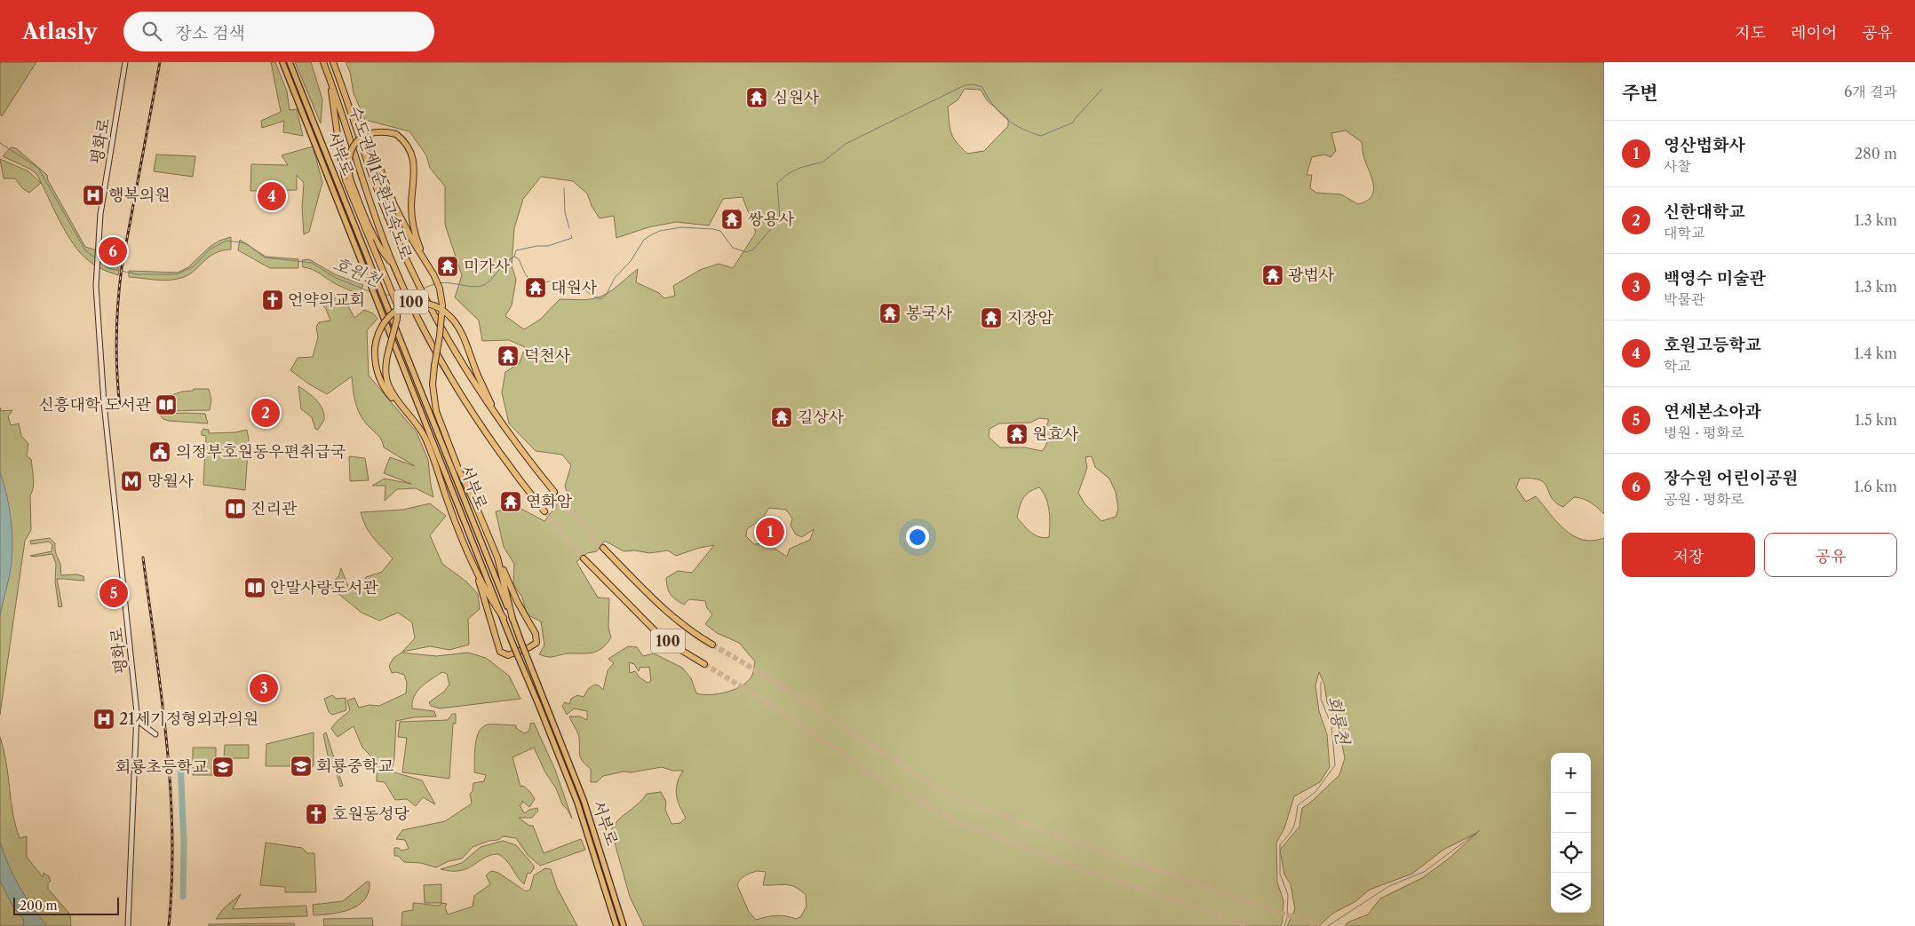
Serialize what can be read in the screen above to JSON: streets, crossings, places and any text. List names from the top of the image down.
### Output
{
  "streets": {
    "highway": ["서부로", "수도권제1순환고속도로", "100"],
    "main road": ["평화로"]
  },
  "water": ["호원천", "회룡천"],
  "places": {
    "temple": [
      "심원사",
      "쌍용사",
      "미가사",
      "광법사",
      "대원사",
      "봉국사",
      "지장암",
      "덕천사",
      "길상사",
      "원효사",
      "연화암"
    ],
    "hospital": ["행복의원", "21세기정형외과의원"],
    "church": ["언약의교회", "호원동성당"],
    "library": ["신흥대학 도서관", "진리관", "안말사랑도서관"],
    "public building": ["의정부호원동우편취급국"],
    "metro station": ["망월사"],
    "school or university": ["회룡중학교", "회룡초등학교"]
  },
  "scale_bar": "200 m",
  "page": {
    "header": "Atlasly",
    "search": "장소 검색",
    "nav": ["지도", "레이어", "공유"],
    "heading": ["주변", "6개 결과"],
    "list": [
      {
        "mark": "1",
        "name": "영산법화사",
        "note": "사찰",
        "value": "280 m"
      },
      {
        "mark": "2",
        "name": "신한대학교",
        "note": "대학교",
        "value": "1.3 km"
      },
      {
        "mark": "3",
        "name": "백영수 미술관",
        "note": "박물관",
        "value": "1.3 km"
      },
      {
        "mark": "4",
        "name": "호원고등학교",
        "note": "학교",
        "value": "1.4 km"
      },
      {
        "mark": "5",
        "name": "연세본소아과",
        "note": "병원 · 평화로",
        "value": "1.5 km"
      },
      {
        "mark": "6",
        "name": "장수원 어린이공원",
        "note": "공원 · 평화로",
        "value": "1.6 km"
      }
    ],
    "pins": [
      "4",
      "6",
      "2",
      "1",
      "5",
      "3"
    ],
    "buttons": ["저장", "공유"],
    "map_buttons": ["+", "−"],
    "scale": "200 m"
  }
}
